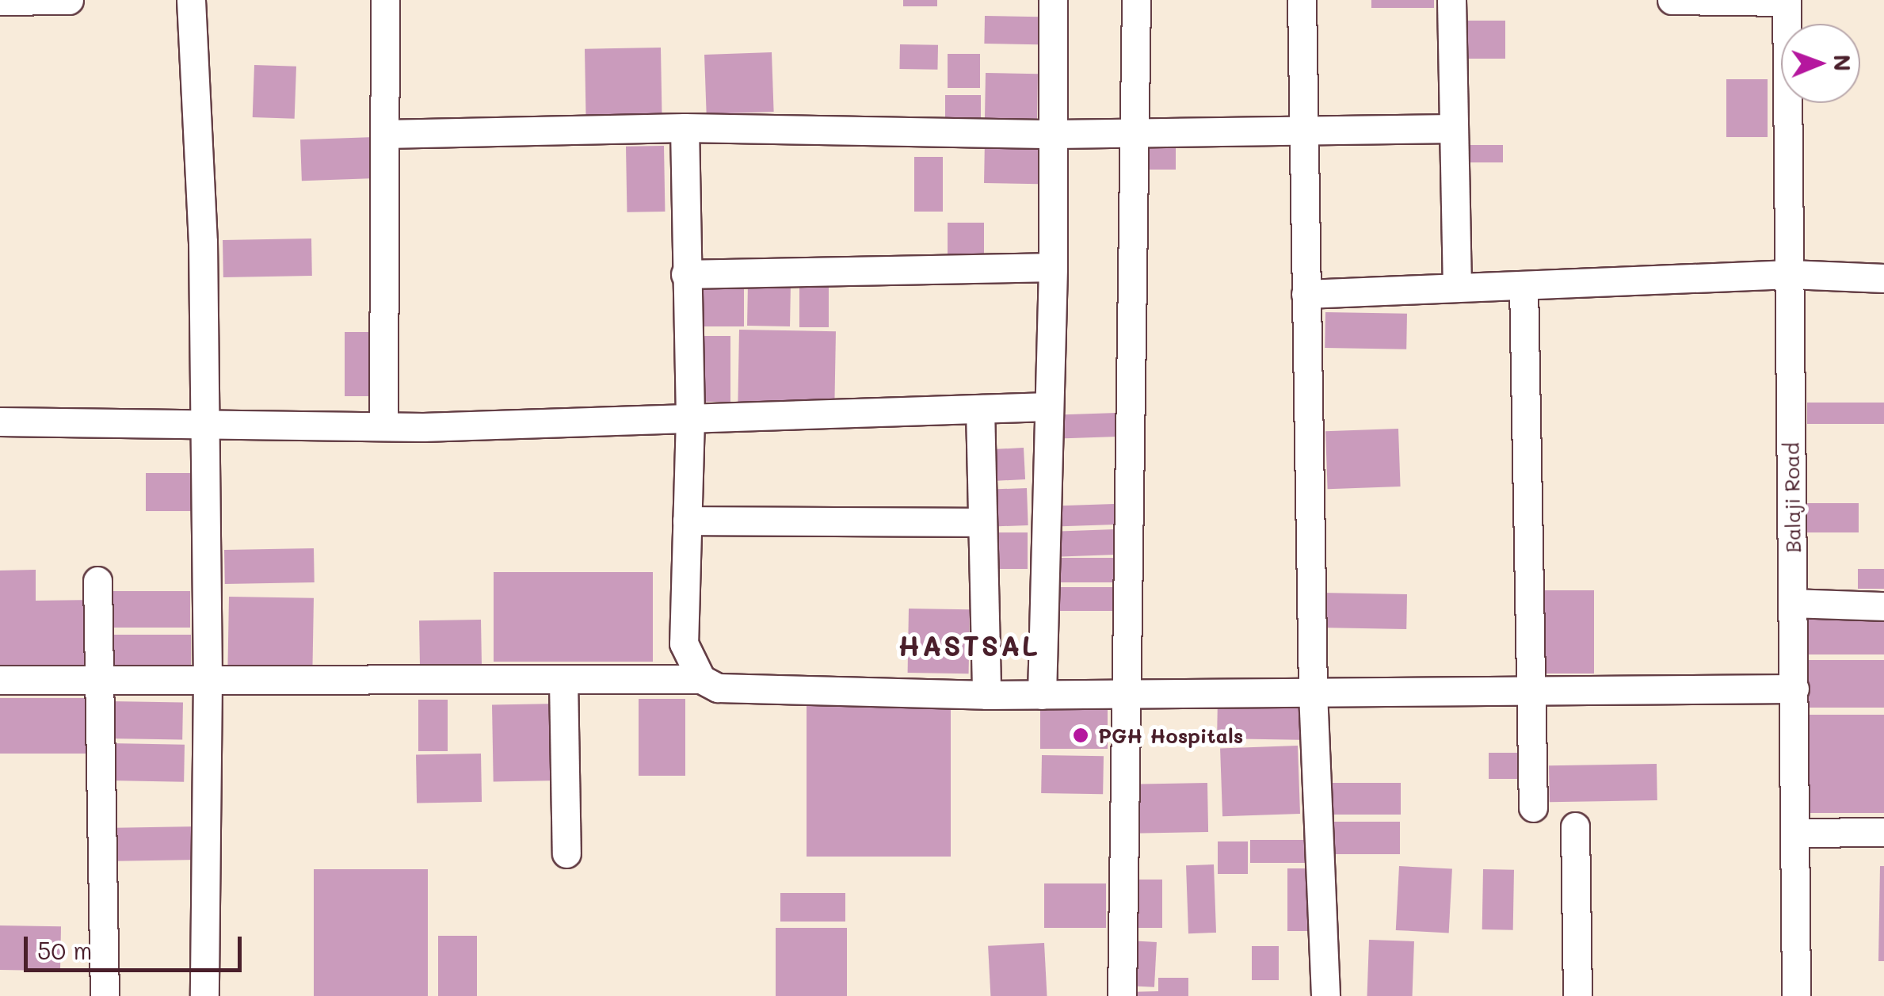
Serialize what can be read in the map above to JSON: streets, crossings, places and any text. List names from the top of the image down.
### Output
{
  "streets": {
    "street": ["Balaji Road"]
  },
  "districts": ["HASTSAL"],
  "places": ["PGH Hospitals"],
  "scale_bar": "50 m",
  "north": "right"
}
